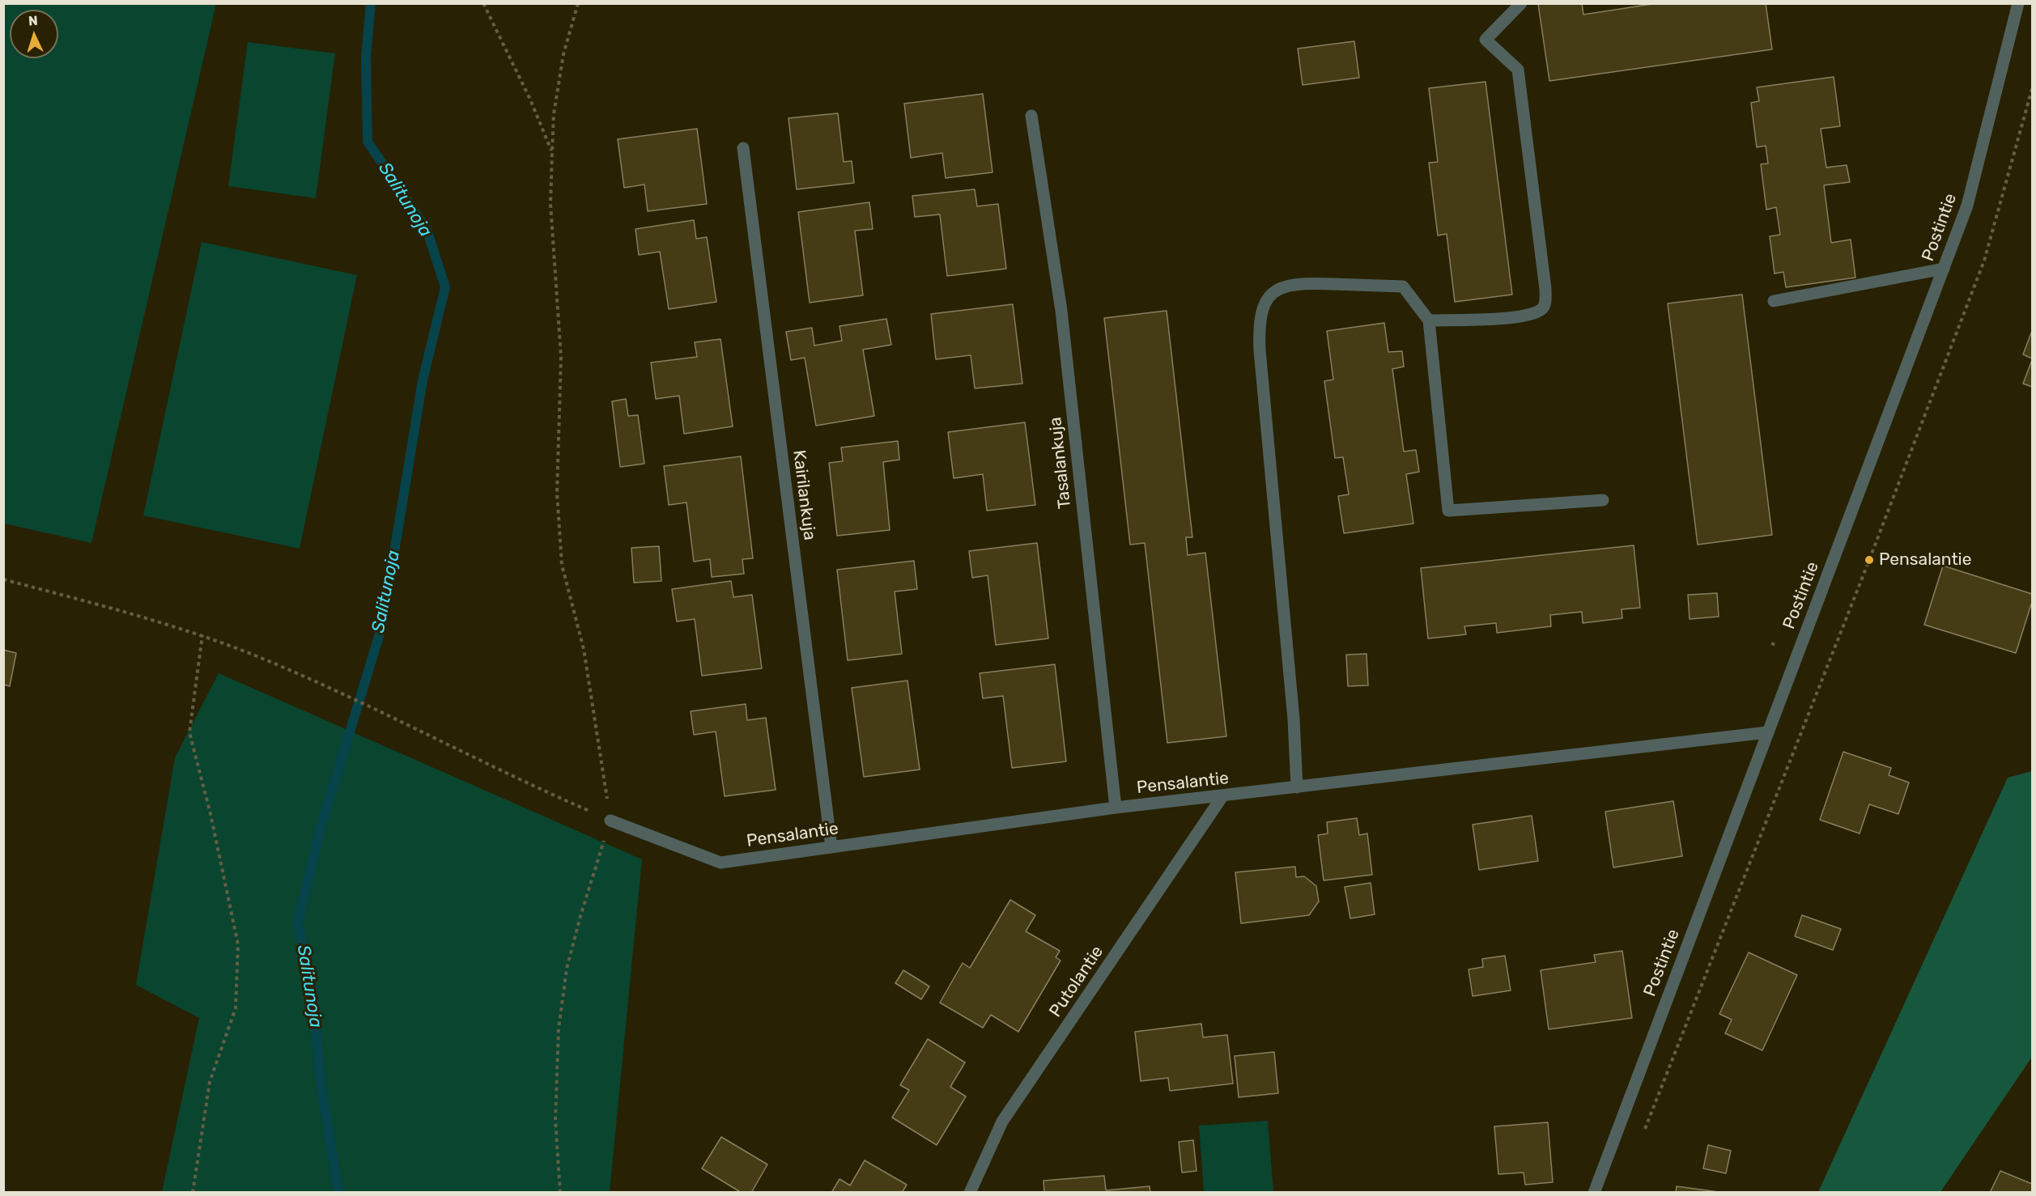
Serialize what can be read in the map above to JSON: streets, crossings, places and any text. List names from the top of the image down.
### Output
{
  "streets": {
    "street": [
      "Postintie",
      "Tasalankuja",
      "Kairilankuja",
      "Pensalantie",
      "Putolantie"
    ]
  },
  "crossings": [
    ["Postintie", "Pensalantie"],
    ["Tasalankuja", "Pensalantie"],
    ["Kairilankuja", "Pensalantie"],
    ["Pensalantie", "Putolantie"]
  ],
  "water": ["Salitunoja"],
  "places": ["Pensalantie"],
  "north": "top"
}
